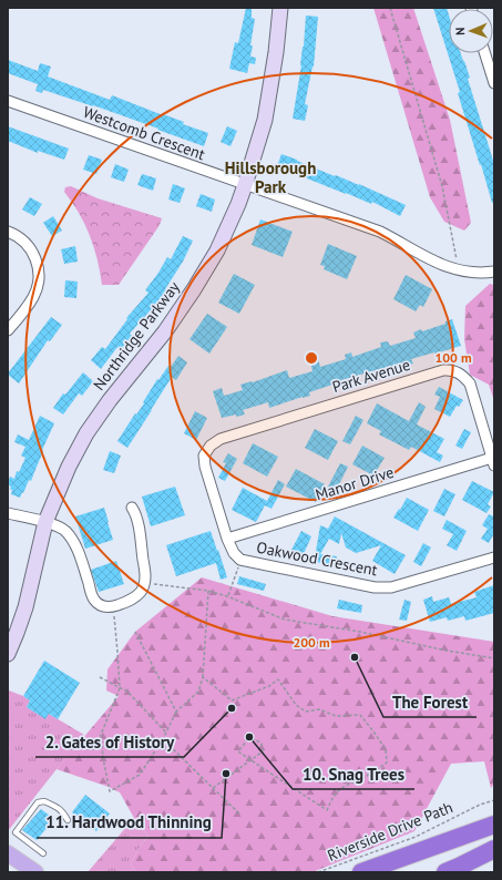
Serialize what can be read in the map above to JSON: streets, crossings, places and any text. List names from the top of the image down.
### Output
{
  "streets": {
    "street": [
      "Westcomb Crescent",
      "Northridge Parkway",
      "Park Avenue",
      "Manor Drive",
      "Oakwood Crescent"
    ],
    "path": ["Riverside Drive Path"]
  },
  "crossings": [
    ["Westcomb Crescent", "Northridge Parkway"],
    ["Park Avenue", "Manor Drive"],
    ["Park Avenue", "Oakwood Crescent"],
    ["Manor Drive", "Oakwood Crescent"]
  ],
  "districts": ["Hillsborough Park"],
  "places": [
    "The Forest",
    "2. Gates of History",
    "10. Snag Trees",
    "11. Hardwood Thinning"
  ],
  "north": "left",
  "rings": ["100 m", "200 m"]
}
